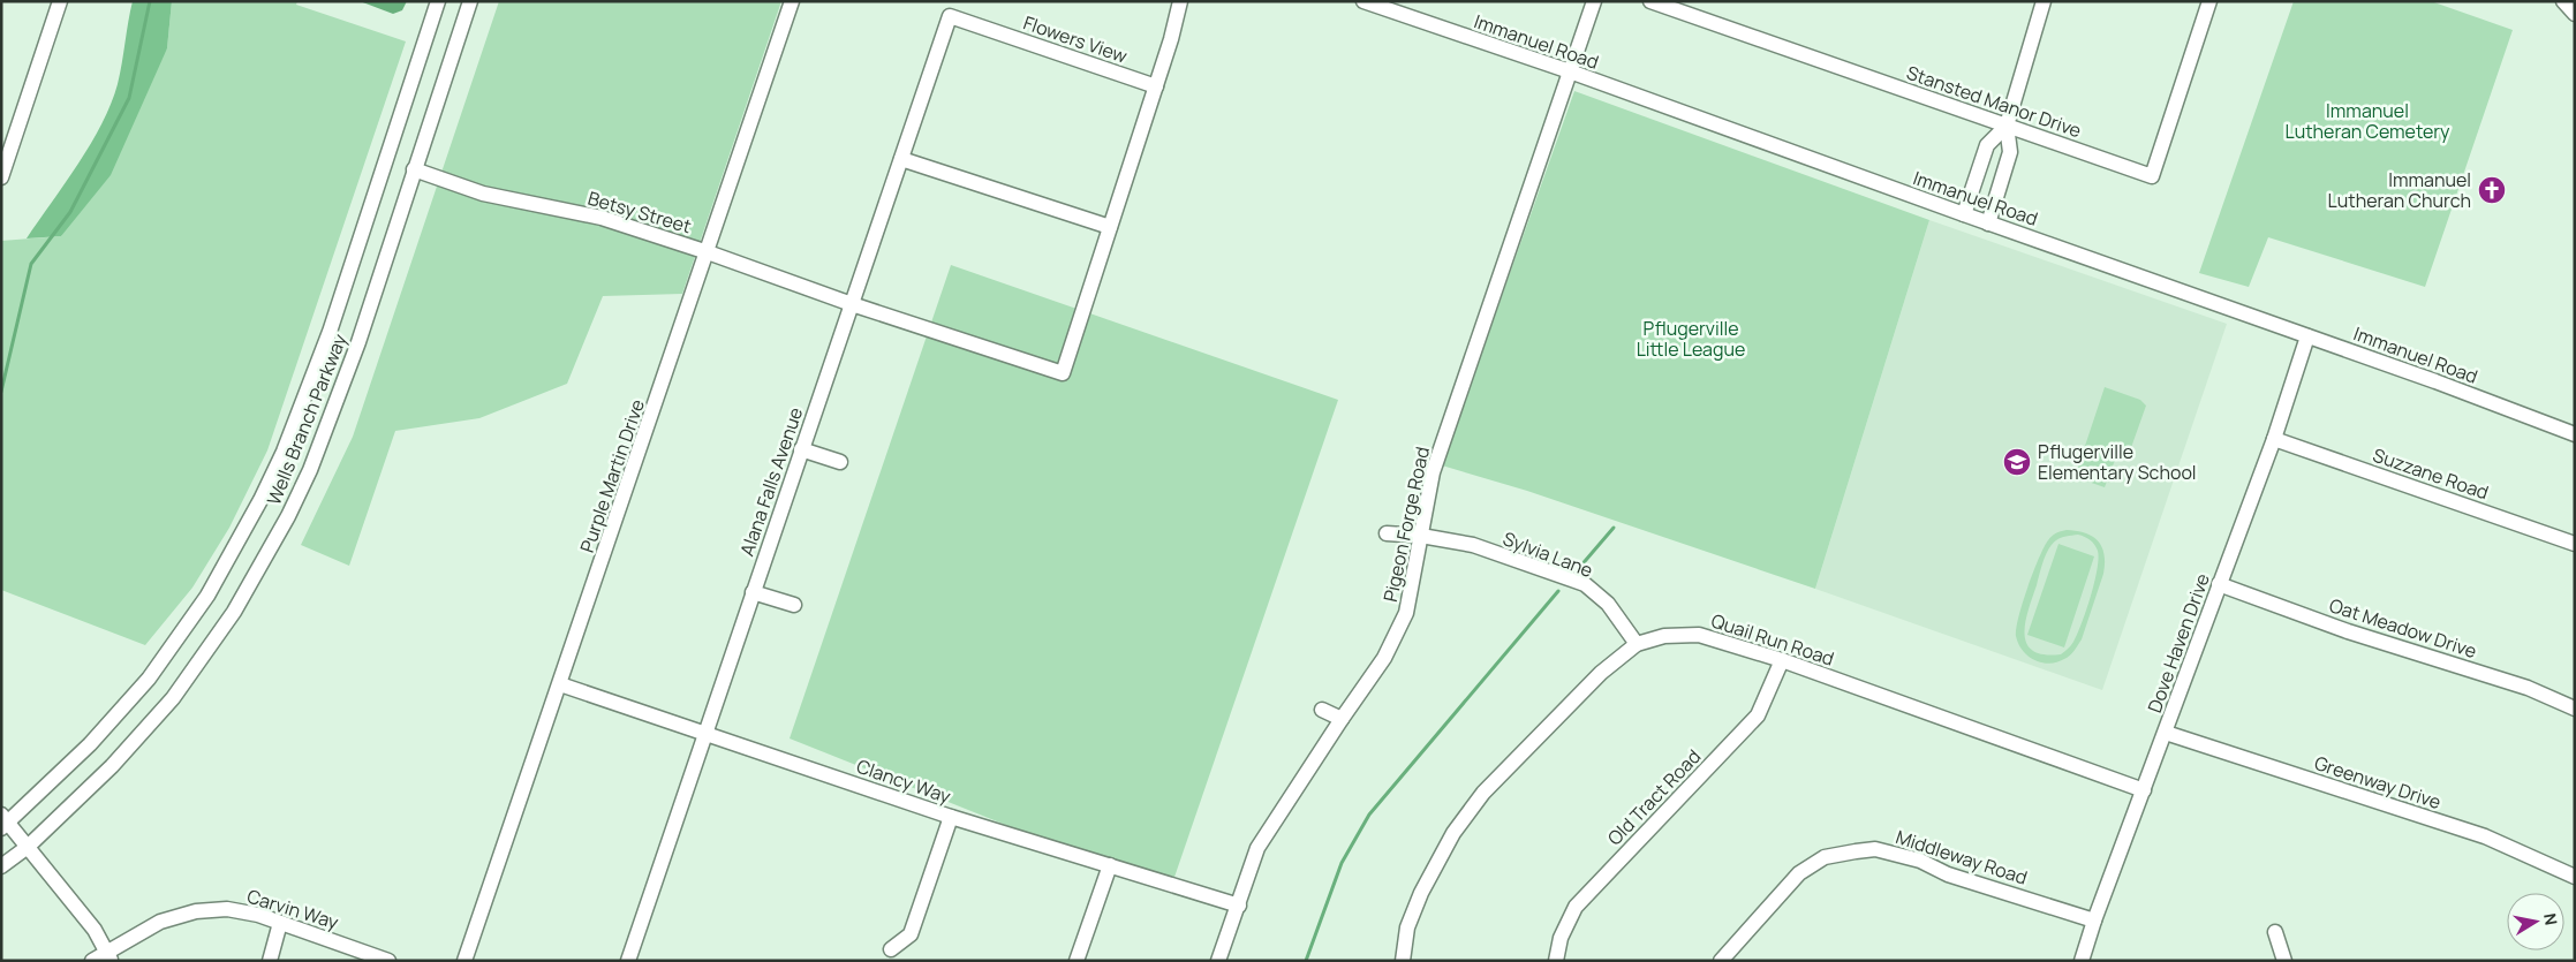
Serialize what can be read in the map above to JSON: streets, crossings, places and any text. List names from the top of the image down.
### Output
{
  "streets": {
    "street": [
      "Flowers View",
      "Immanuel Road",
      "Stansted Manor Drive",
      "Betsy Street",
      "Wells Branch Parkway",
      "Suzzane Road",
      "Purple Martin Drive",
      "Alana Falls Avenue",
      "Pigeon Forge Road",
      "Sylvia Lane",
      "Oat Meadow Drive",
      "Quail Run Road",
      "Dove Haven Drive",
      "Clancy Way",
      "Greenway Drive",
      "Old Tract Road",
      "Middleway Road",
      "Carvin Way"
    ]
  },
  "crossings": [
    ["Flowers View", "Alana Falls Avenue"],
    ["Immanuel Road", "Pigeon Forge Road"],
    ["Immanuel Road", "Dove Haven Drive"],
    ["Betsy Street", "Wells Branch Parkway"],
    ["Betsy Street", "Purple Martin Drive"],
    ["Betsy Street", "Alana Falls Avenue"],
    ["Suzzane Road", "Dove Haven Drive"],
    ["Purple Martin Drive", "Clancy Way"],
    ["Alana Falls Avenue", "Clancy Way"],
    ["Pigeon Forge Road", "Sylvia Lane"],
    ["Pigeon Forge Road", "Clancy Way"],
    ["Sylvia Lane", "Quail Run Road"],
    ["Oat Meadow Drive", "Dove Haven Drive"],
    ["Quail Run Road", "Dove Haven Drive"],
    ["Quail Run Road", "Old Tract Road"],
    ["Dove Haven Drive", "Greenway Drive"],
    ["Dove Haven Drive", "Middleway Road"]
  ],
  "parks": ["Immanuel Lutheran Cemetery", "Pflugerville Little League"],
  "places": {
    "church": ["Immanuel Lutheran Church"],
    "school or university": ["Pflugerville Elementary School"]
  },
  "north": "right"
}
